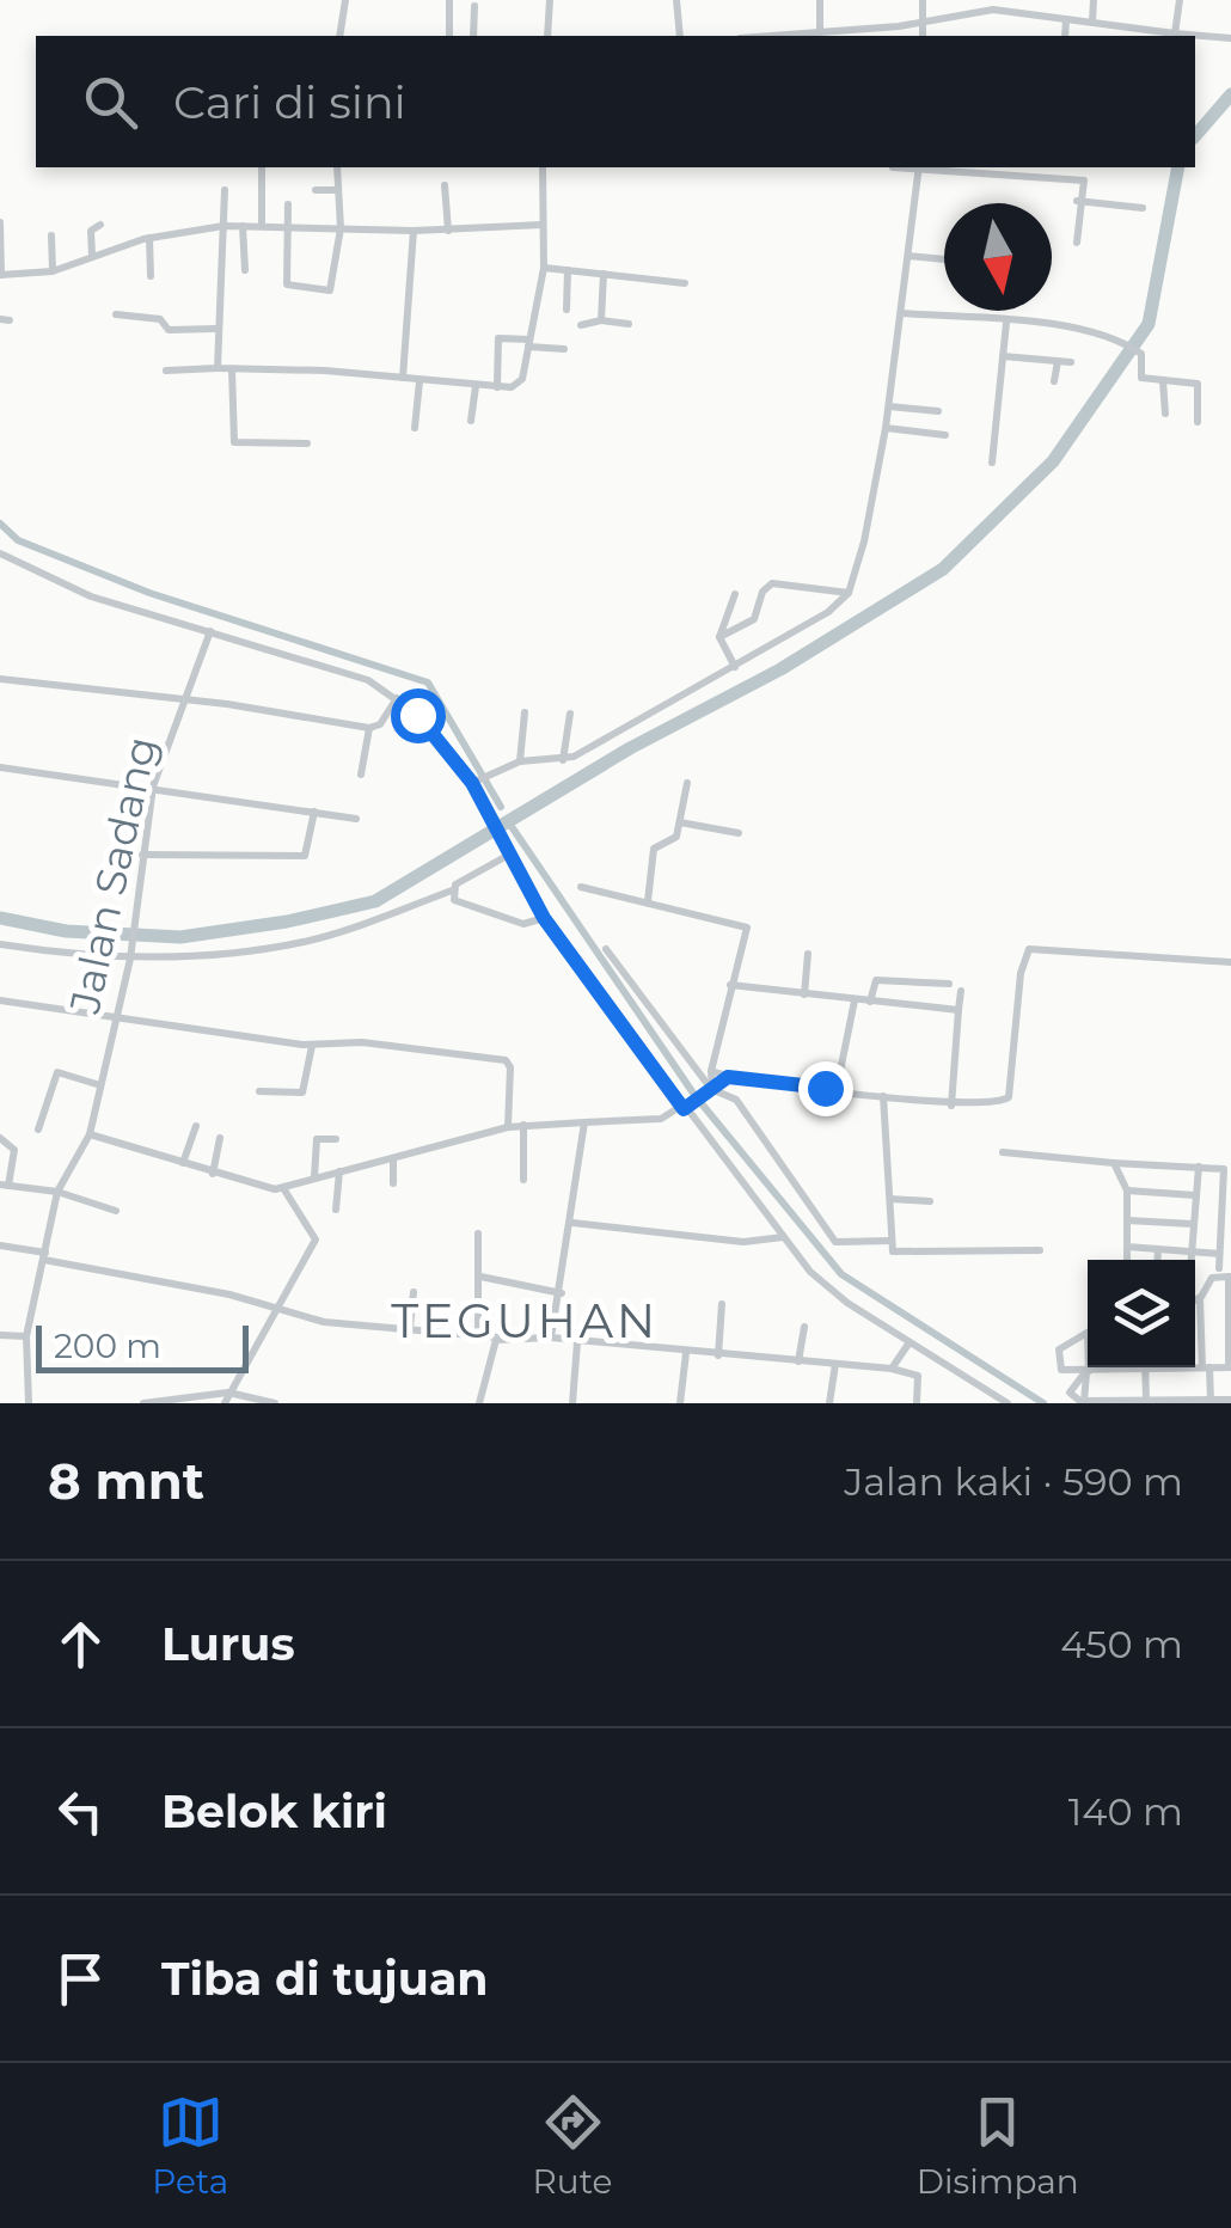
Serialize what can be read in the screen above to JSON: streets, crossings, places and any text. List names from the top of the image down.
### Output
{
  "streets": {
    "street": ["Jalan Sadang"]
  },
  "districts": ["TEGUHAN"],
  "scale_bar": "200 m",
  "north": "bottom",
  "page": {
    "search": "Cari di sini",
    "scale": "200 m",
    "heading": ["8 mnt", "Jalan kaki · 590 m"],
    "list": [
      ["Lurus", "450 m"],
      ["Belok kiri", "140 m"],
      "Tiba di tujuan"
    ],
    "nav": ["Peta", "Rute", "Disimpan"]
  }
}
